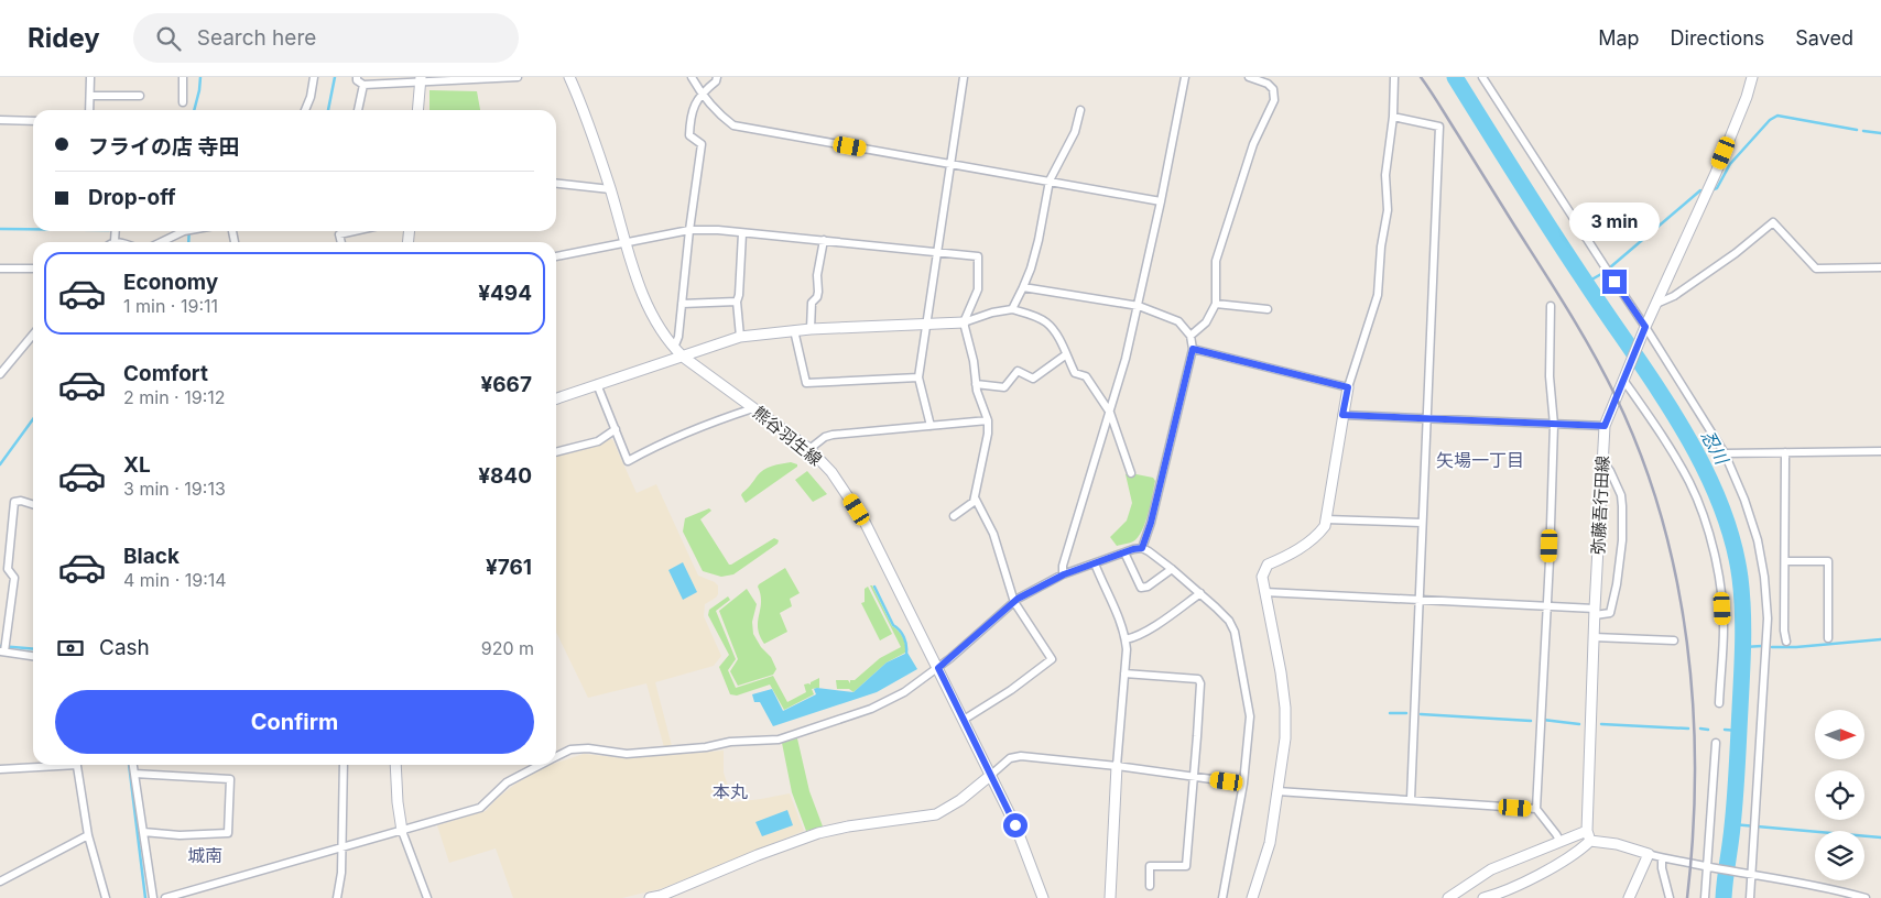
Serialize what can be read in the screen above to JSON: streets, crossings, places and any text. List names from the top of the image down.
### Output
{
  "streets": {
    "main road": ["熊谷羽生線", "弥藤吾行田線"]
  },
  "districts": ["矢場一丁目", "本丸", "城南"],
  "water": ["忍川"],
  "north": "right",
  "page": {
    "header": "Ridey",
    "search": "Search here",
    "nav": ["Map", "Directions", "Saved"],
    "banner": ["フライの店 寺田", "Drop-off"],
    "bubble": "3 min",
    "list": [
      {
        "name": "Economy",
        "note": "1 min · 19:11",
        "value": "¥494"
      },
      {
        "name": "Comfort",
        "note": "2 min · 19:12",
        "value": "¥667"
      },
      {
        "name": "XL",
        "note": "3 min · 19:13",
        "value": "¥840"
      },
      {
        "name": "Black",
        "note": "4 min · 19:14",
        "value": "¥761"
      }
    ],
    "pay": ["Cash", "920 m"],
    "buttons": "Confirm"
  }
}
